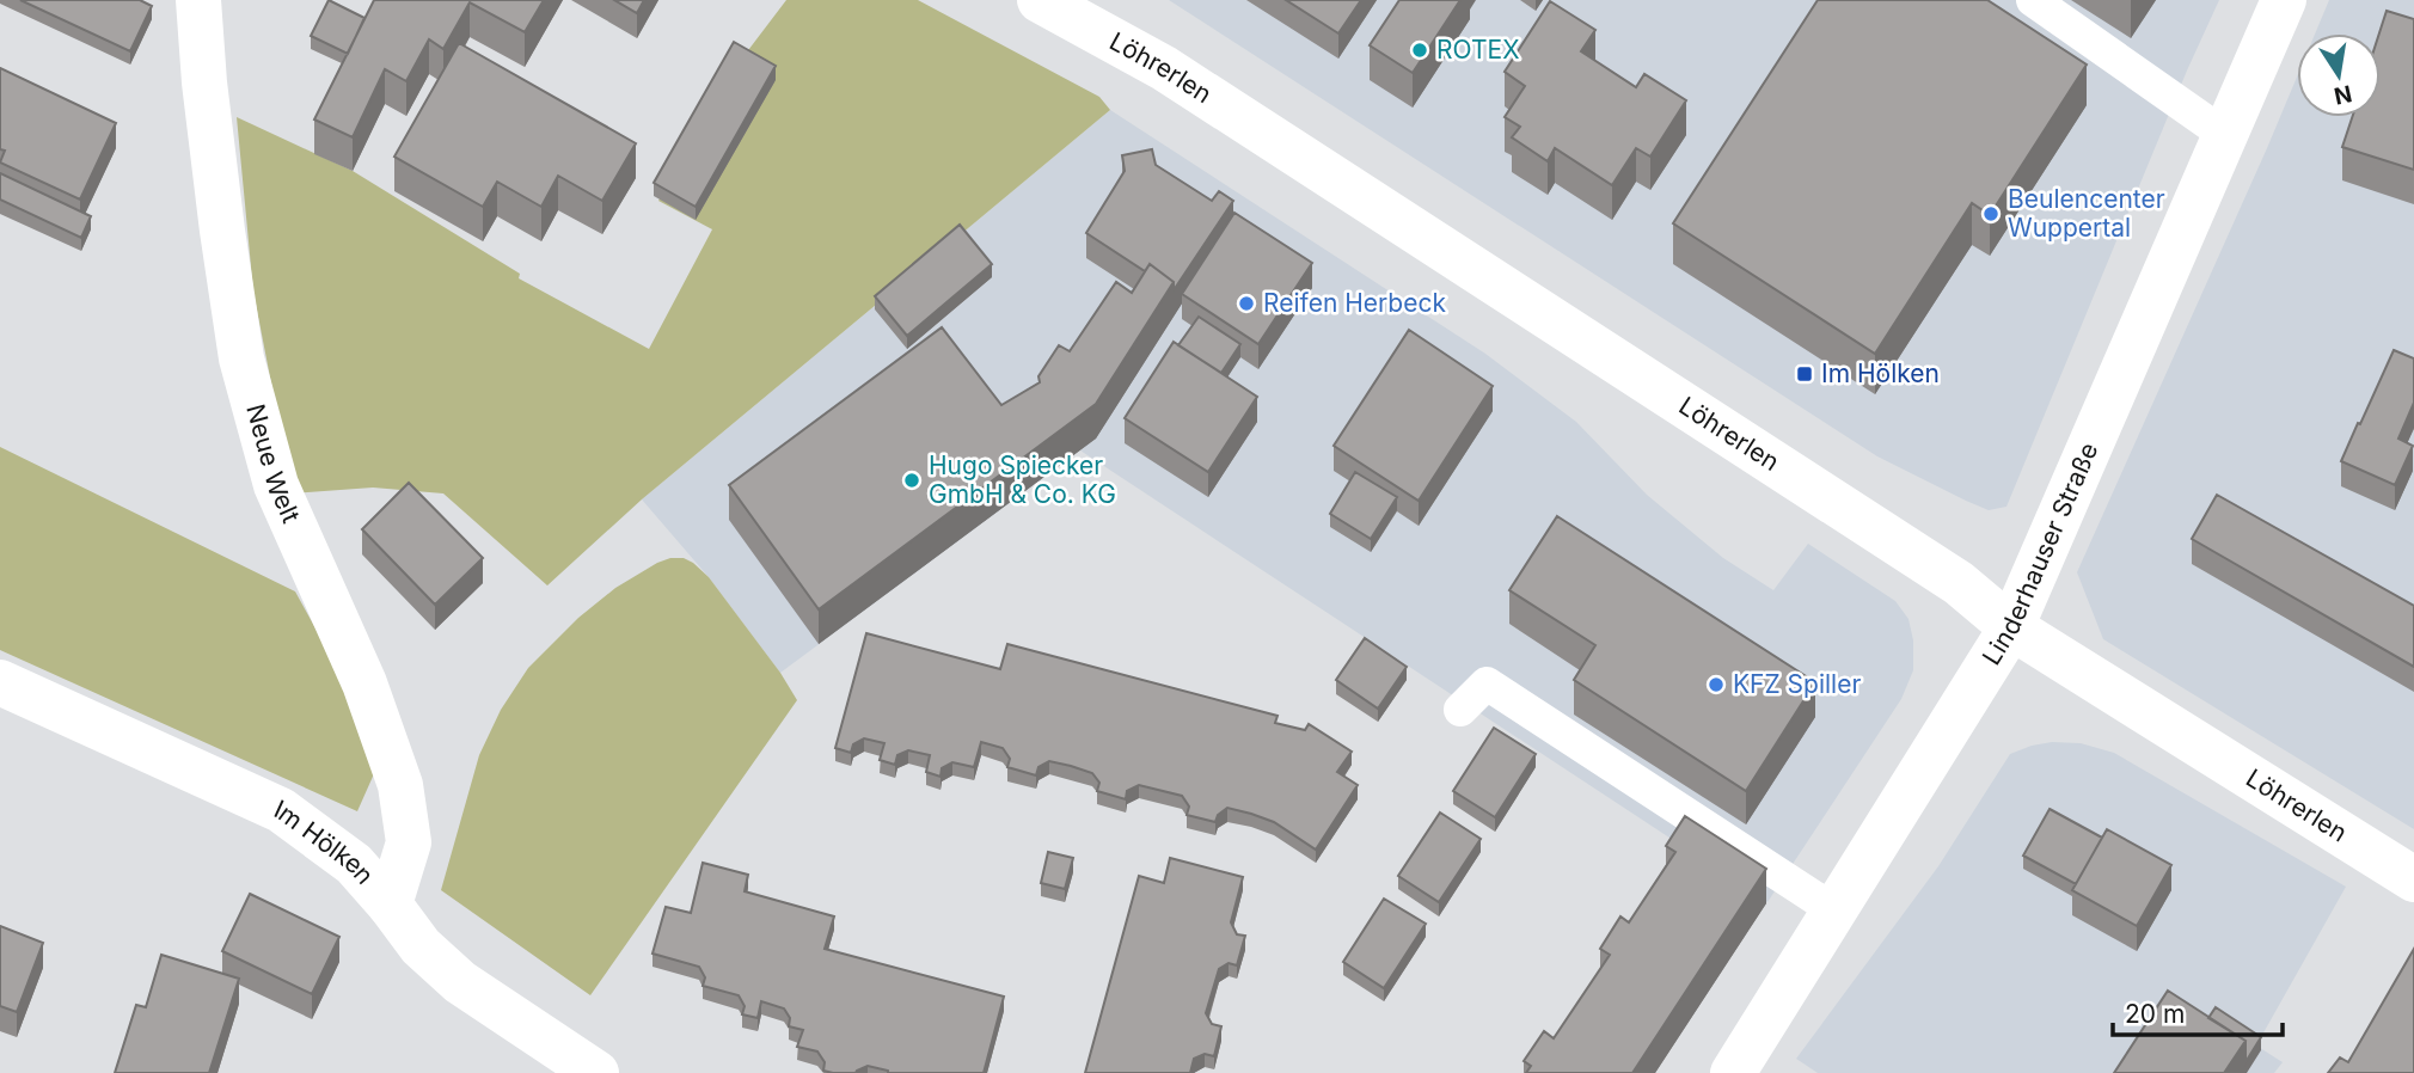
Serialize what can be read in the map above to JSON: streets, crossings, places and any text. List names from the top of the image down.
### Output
{
  "streets": {
    "street": [
      "Löhrerlen",
      "Neue Welt",
      "Linderhauser Straße",
      "Im Hölken"
    ]
  },
  "crossings": [
    ["Löhrerlen", "Linderhauser Straße"],
    ["Neue Welt", "Im Hölken"]
  ],
  "places": {
    "other": [
      "ROTEX",
      "Beulencenter Wuppertal",
      "Reifen Herbeck",
      "Hugo Spiecker GmbH & Co. KG",
      "KFZ Spiller"
    ],
    "transit": ["Im Hölken"]
  },
  "scale_bar": "20 m",
  "north": "bottom"
}
